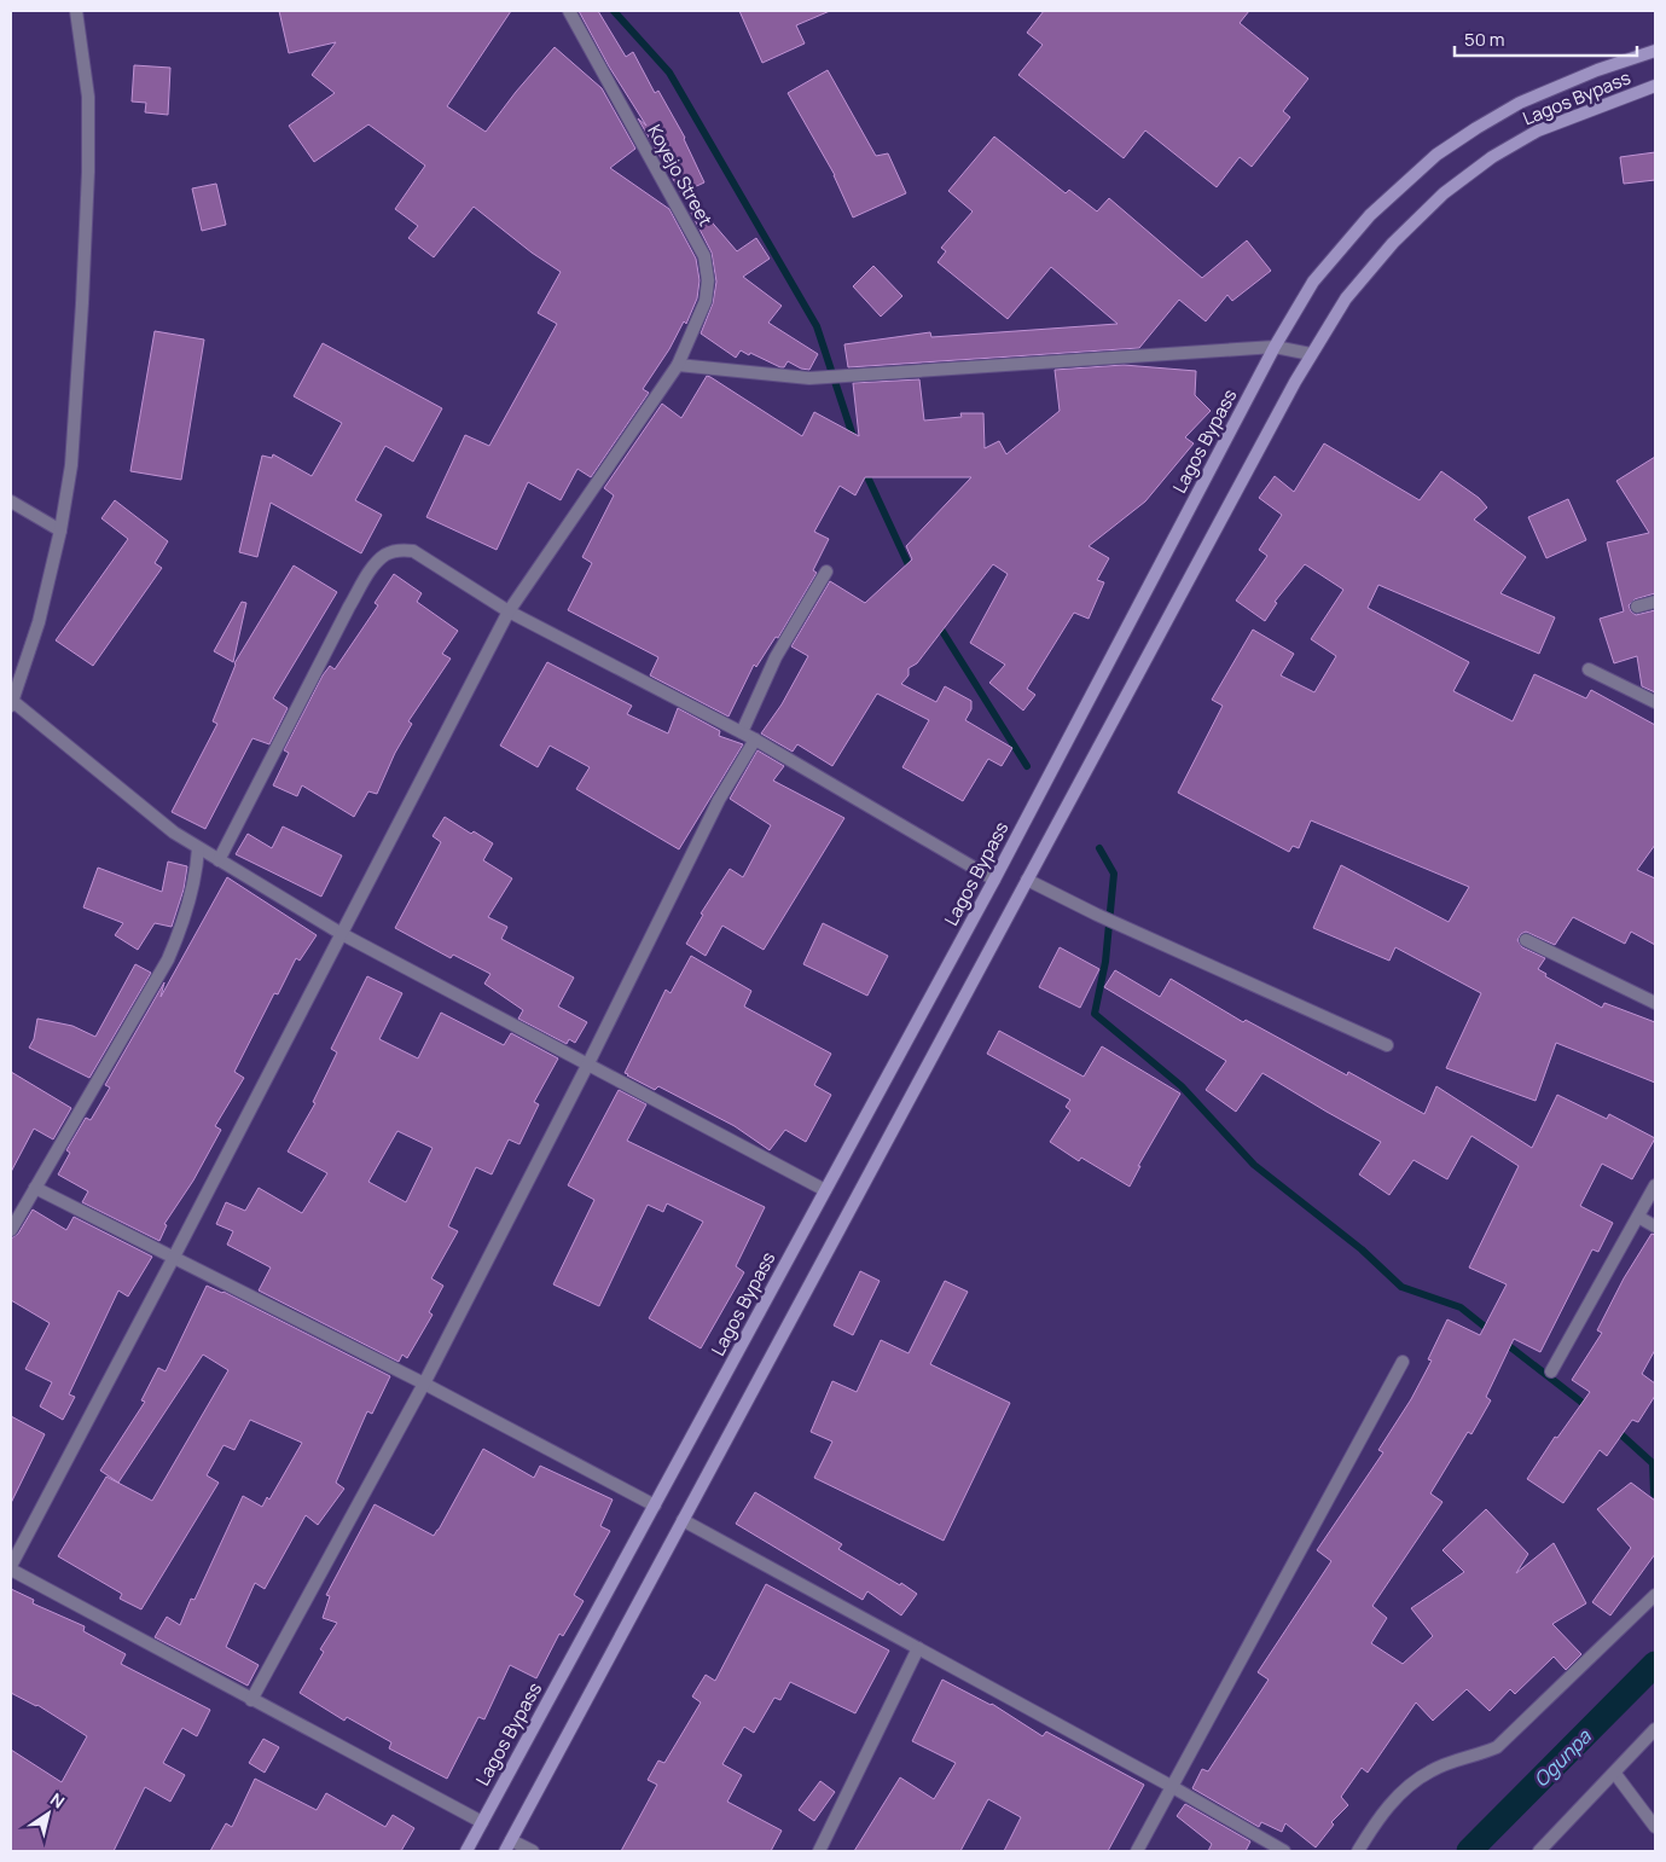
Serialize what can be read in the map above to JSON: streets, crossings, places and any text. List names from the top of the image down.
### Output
{
  "streets": {
    "main road": ["Lagos Bypass"],
    "street": ["Koyejo Street"]
  },
  "water": ["Ogunpa"],
  "scale_bar": "50 m",
  "north": "top right"
}
